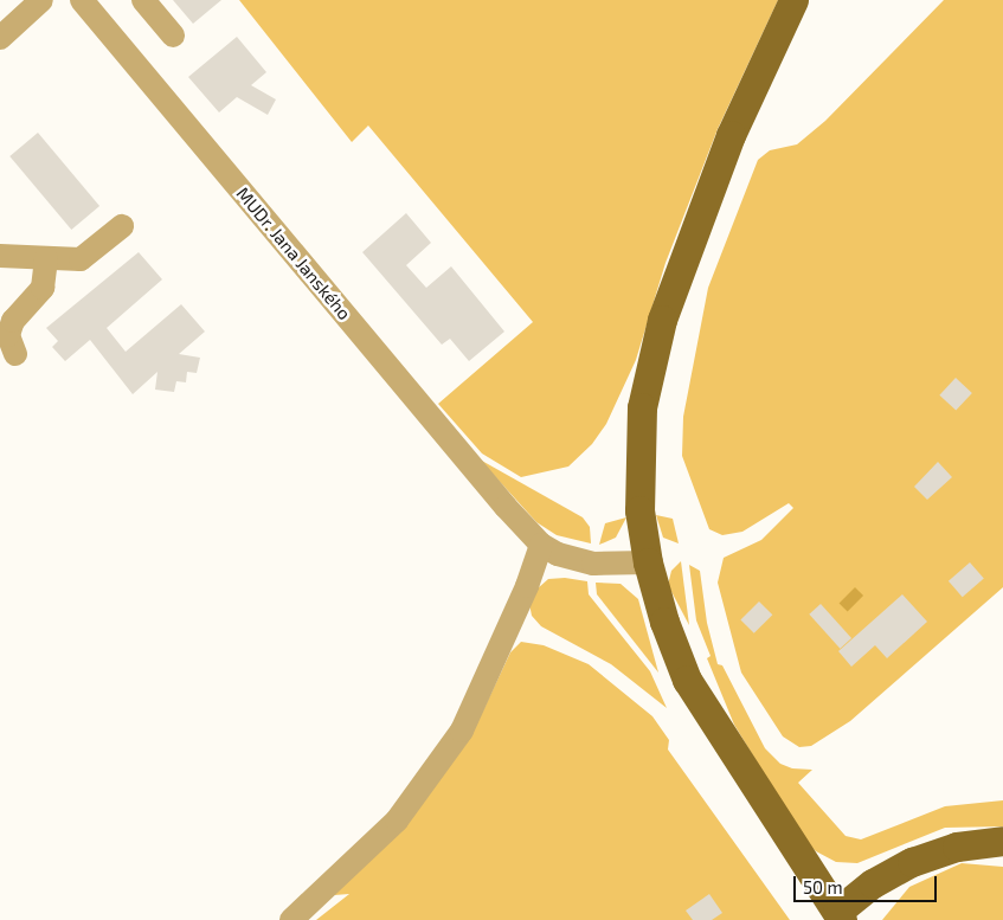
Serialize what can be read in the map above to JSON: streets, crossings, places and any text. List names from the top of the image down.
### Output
{
  "streets": {
    "street": ["MUDr. Jana Janského"]
  },
  "scale_bar": "50 m"
}
